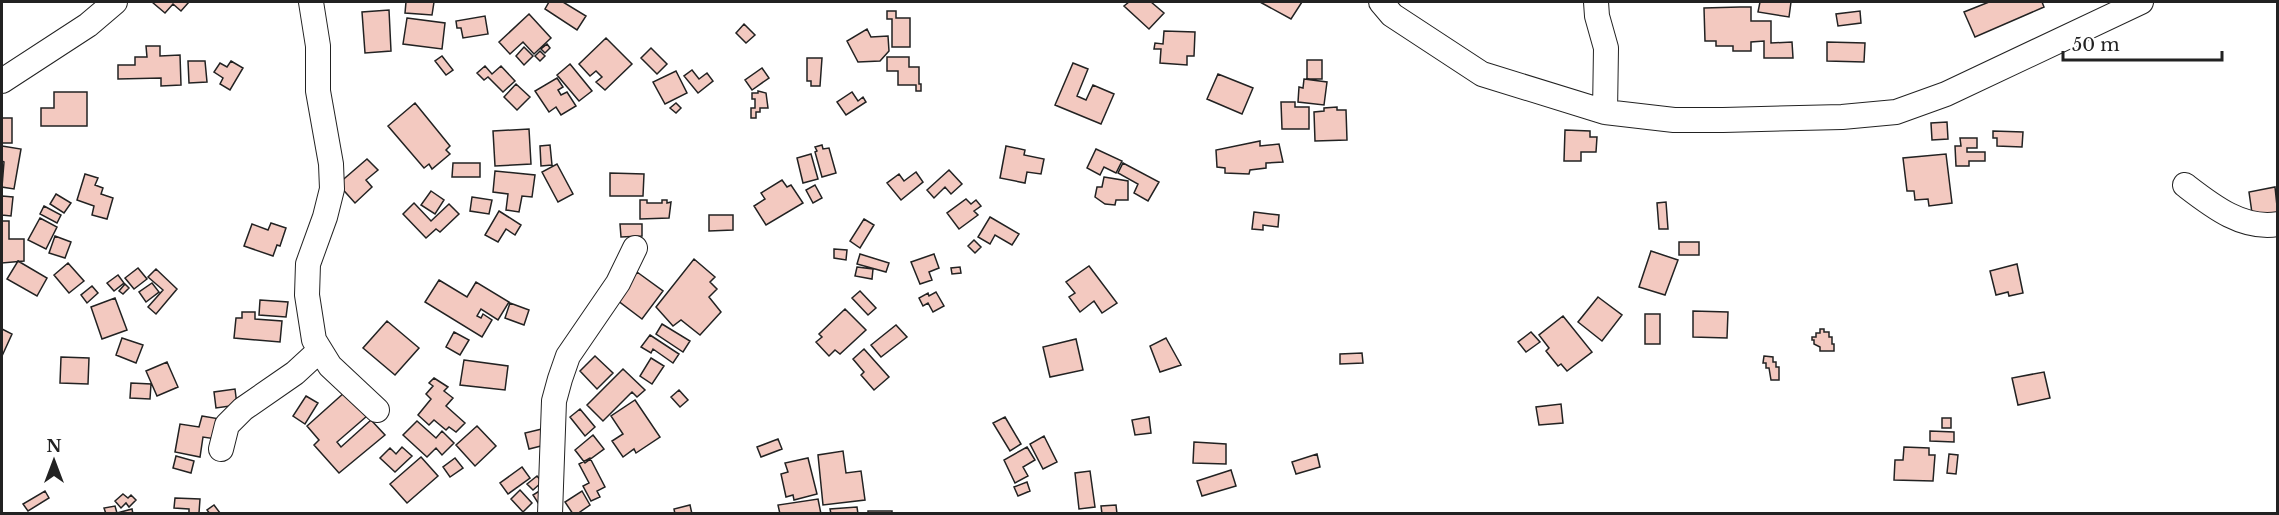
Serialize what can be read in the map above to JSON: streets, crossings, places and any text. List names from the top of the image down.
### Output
{
  "scale_bar": "50 m",
  "north": "top"
}
